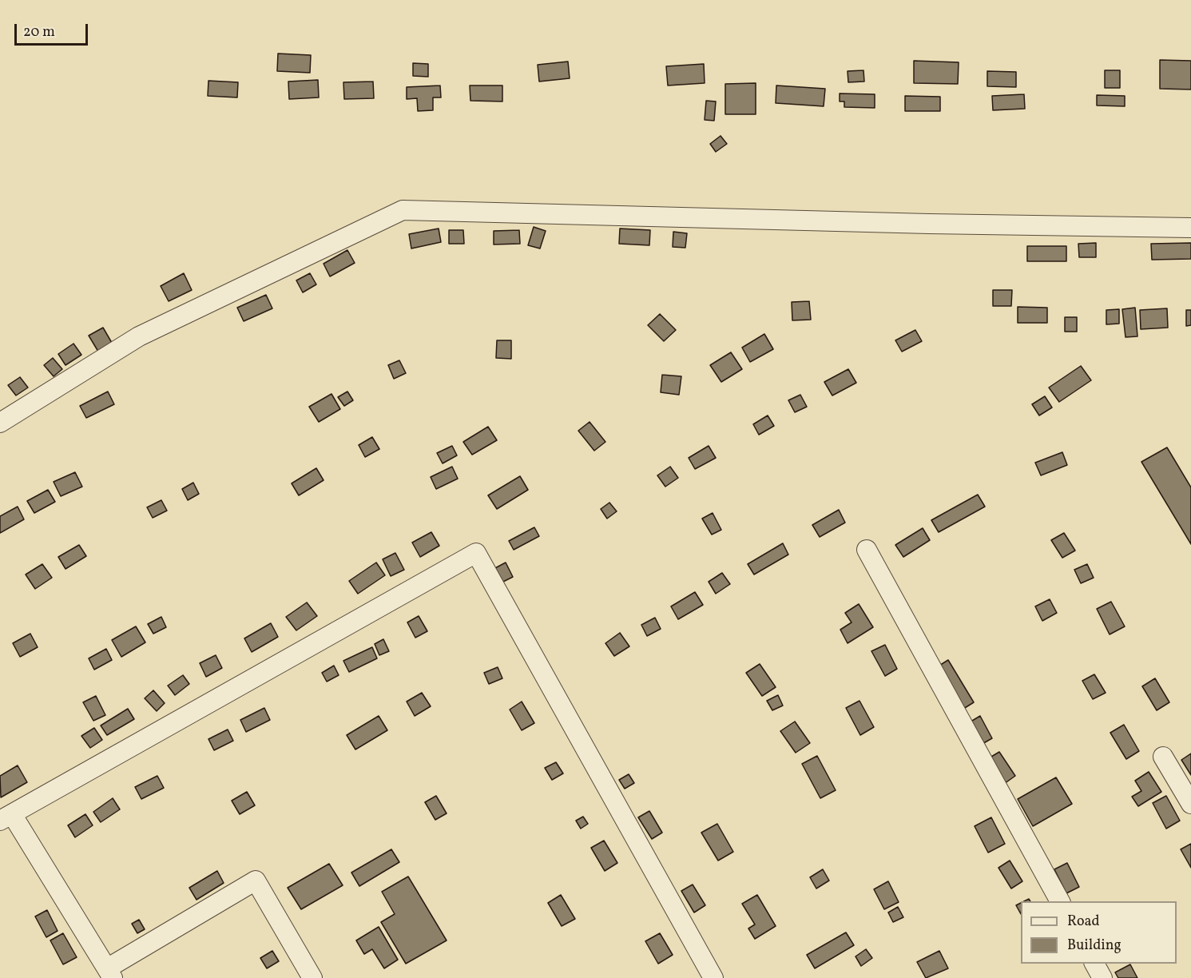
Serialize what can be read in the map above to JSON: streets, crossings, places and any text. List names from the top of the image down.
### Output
{
  "legend": ["Road", "Building"],
  "scale_bar": "20 m"
}
